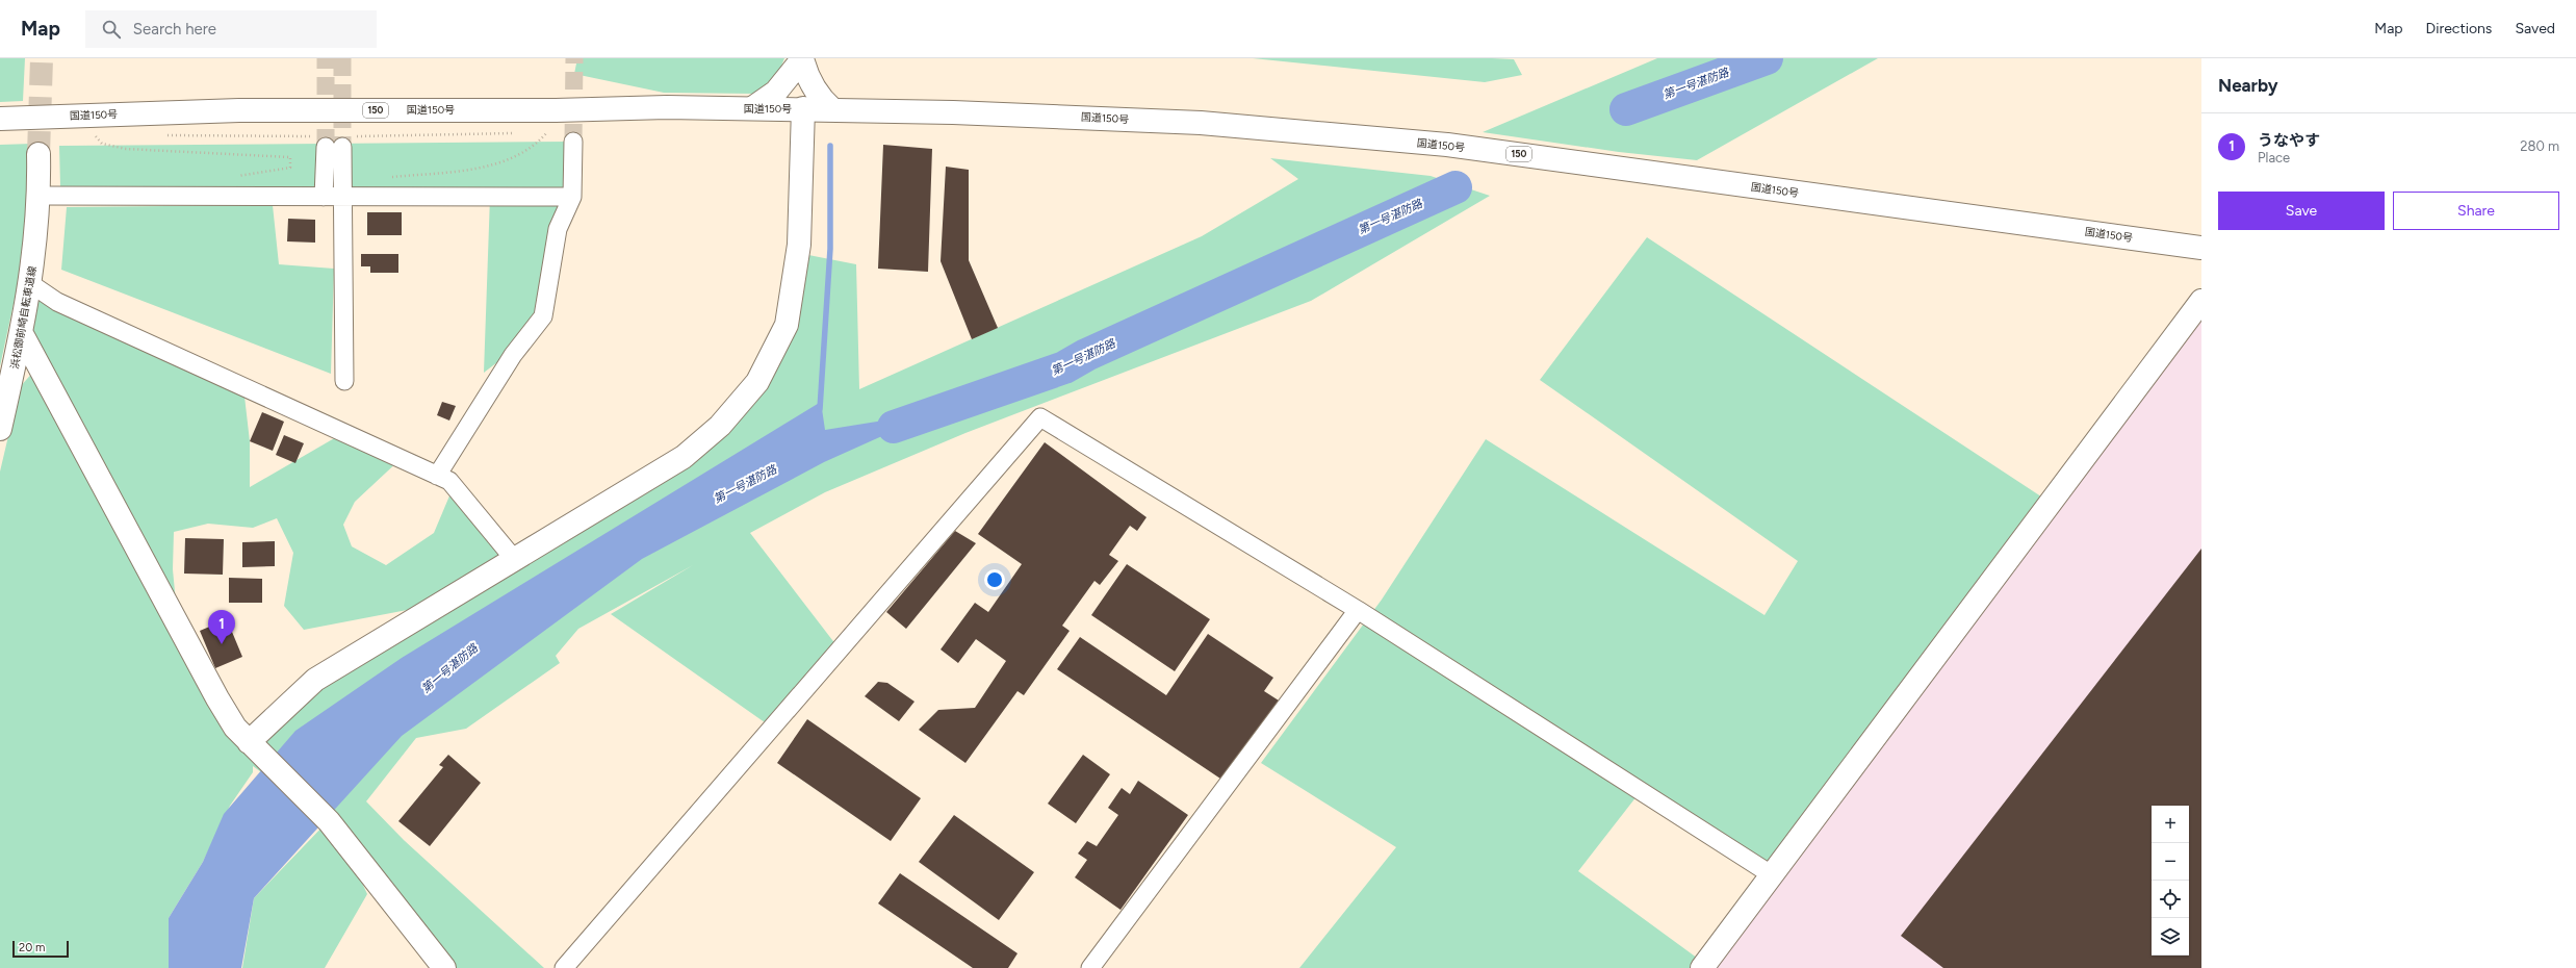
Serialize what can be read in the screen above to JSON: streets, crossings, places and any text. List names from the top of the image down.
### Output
{
  "streets": {
    "main road": ["国道150号", "150", "浜松御前崎自転車道線"]
  },
  "water": ["第一号湛防路"],
  "scale_bar": "20 m",
  "page": {
    "header": "Map",
    "search": "Search here",
    "nav": ["Map", "Directions", "Saved"],
    "heading": "Nearby",
    "list": [
      {
        "mark": "1",
        "name": "うなやす",
        "note": "Place",
        "value": "280 m"
      }
    ],
    "buttons": ["Save", "Share"],
    "pins": "1",
    "map_buttons": ["+", "−"],
    "scale": "20 m"
  }
}
